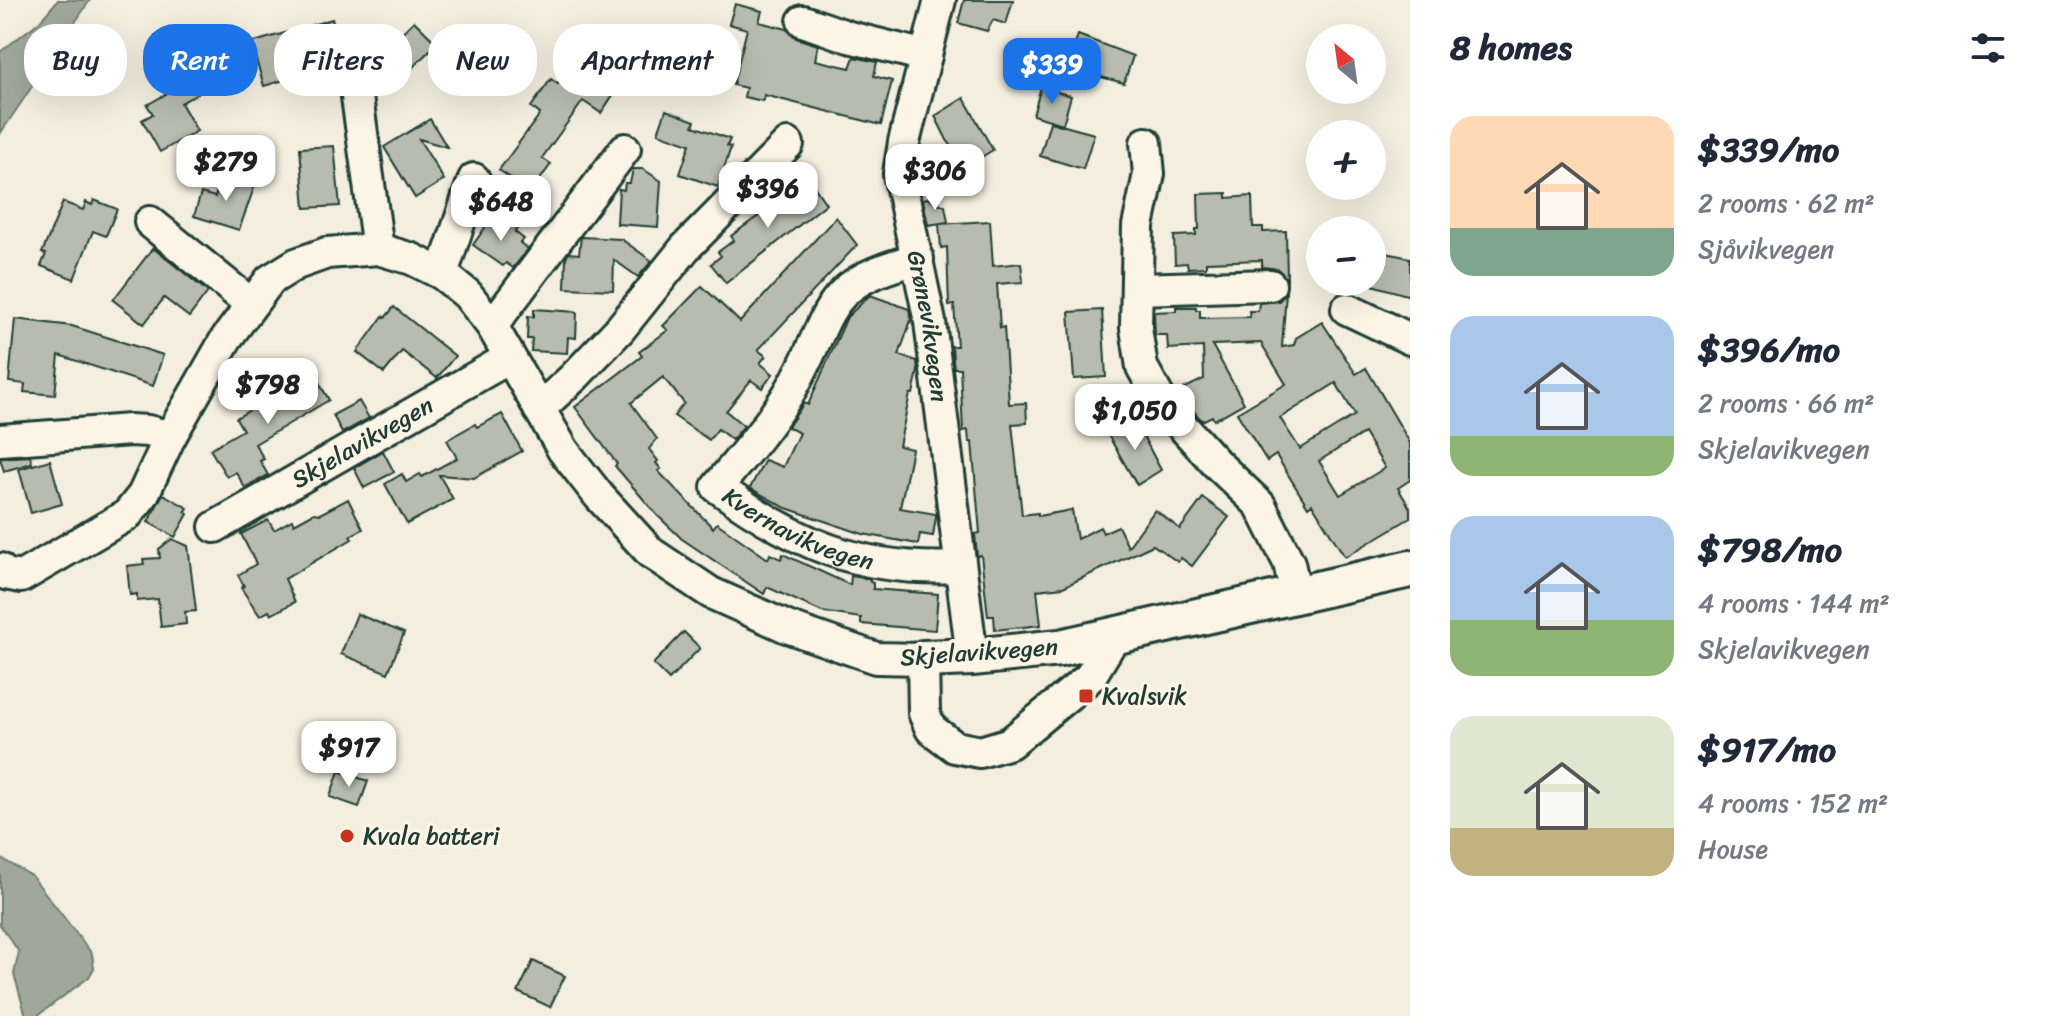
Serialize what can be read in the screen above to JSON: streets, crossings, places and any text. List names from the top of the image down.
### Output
{
  "streets": {
    "main road": ["Skjelavikvegen"],
    "street": ["Grønevikvegen", "Kvernavikvegen"]
  },
  "crossings": [
    ["Grønevikvegen", "Skjelavikvegen"],
    ["Grønevikvegen", "Kvernavikvegen"]
  ],
  "places": {
    "transit": ["Kvalsvik"],
    "other": ["Kvala batteri"]
  },
  "north": "top left",
  "page": {
    "heading": "8 homes",
    "map_buttons": ["+", "−"],
    "chip": [
      "Buy",
      "Rent",
      "Filters",
      "New",
      "Apartment"
    ],
    "price": [
      "$339",
      "$279",
      "$306",
      "$396",
      "$648",
      "$798",
      "$1,050",
      "$917"
    ],
    "list": [
      {
        "name": "$339/mo",
        "note": "2 rooms · 62 m² · Sjåvikvegen"
      },
      {
        "name": "$396/mo",
        "note": "2 rooms · 66 m² · Skjelavikvegen"
      },
      {
        "name": "$798/mo",
        "note": "4 rooms · 144 m² · Skjelavikvegen"
      },
      {
        "name": "$917/mo",
        "note": "4 rooms · 152 m² · House"
      }
    ]
  }
}
